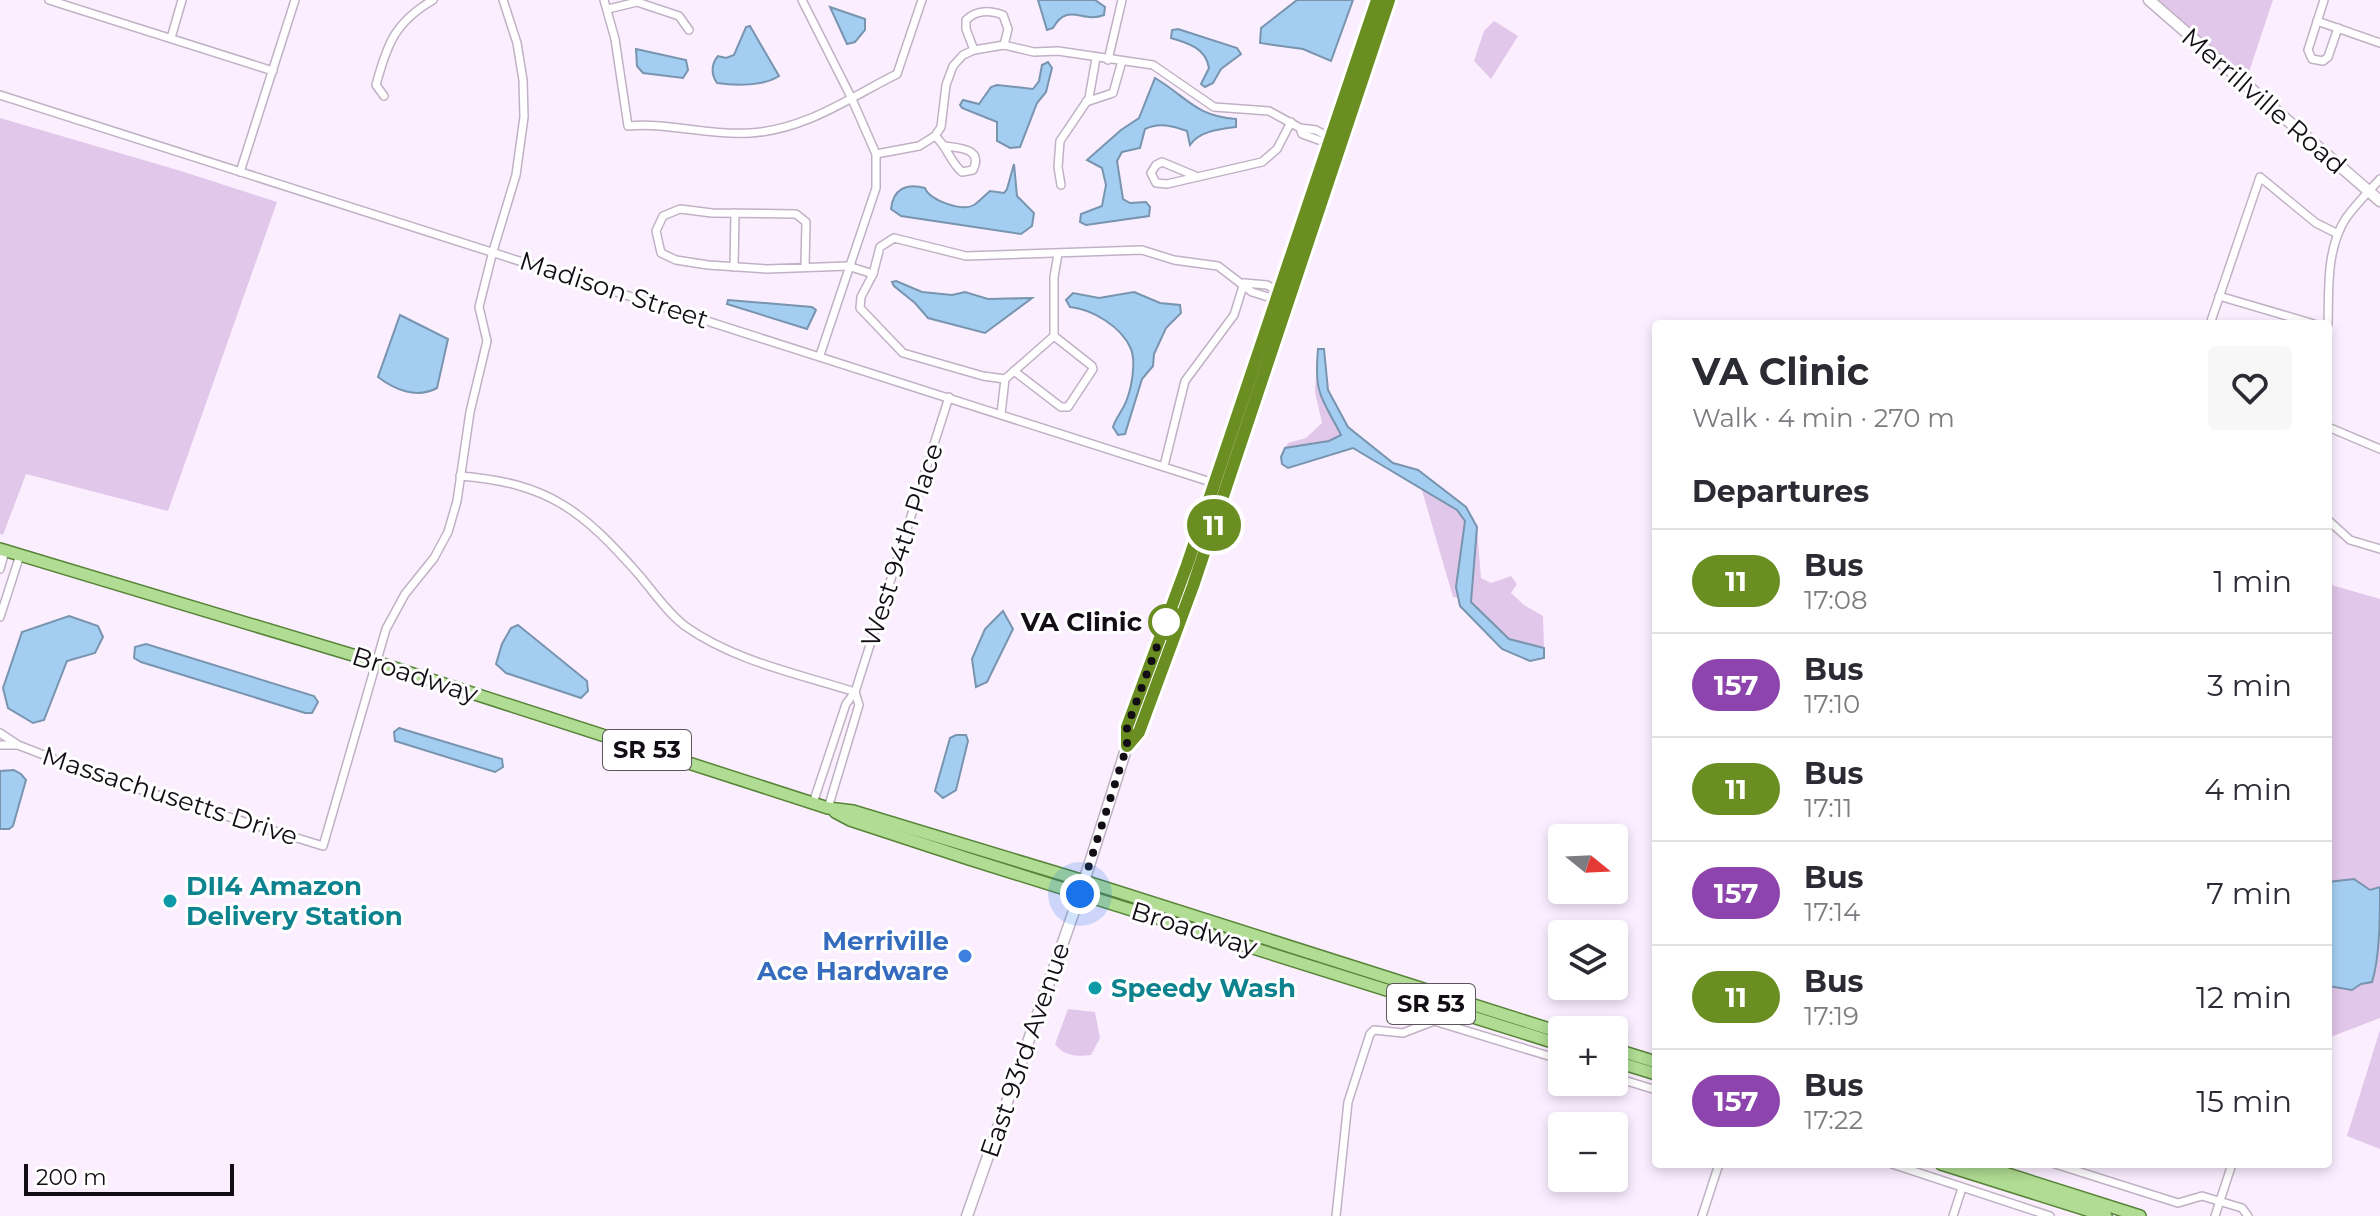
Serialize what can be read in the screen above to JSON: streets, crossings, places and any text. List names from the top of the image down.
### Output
{
  "streets": {
    "main road": ["Broadway", "SR 53"],
    "street": [
      "Merrillville Road",
      "Madison Street",
      "West 94th Place",
      "Massachusetts Drive",
      "East 93rd Avenue"
    ]
  },
  "crossings": [
    ["Madison Street", "West 94th Place"],
    ["Madison Street", "East 93rd Avenue"],
    ["West 94th Place", "Broadway"],
    ["Broadway", "Massachusetts Drive"],
    ["Broadway", "East 93rd Avenue"]
  ],
  "places": [
    "VA Clinic",
    "DII4 Amazon Delivery Station",
    "Merriville Ace Hardware",
    "Speedy Wash"
  ],
  "lines": ["bus line 11"],
  "scale_bar": "200 m",
  "north": "right",
  "page": {
    "on_map": "11",
    "heading": [
      ["VA Clinic", "Walk · 4 min · 270 m"],
      "Departures"
    ],
    "list": [
      {
        "mark": "11",
        "name": "Bus",
        "note": "17:08",
        "value": "1 min"
      },
      {
        "mark": "157",
        "name": "Bus",
        "note": "17:10",
        "value": "3 min"
      },
      {
        "mark": "11",
        "name": "Bus",
        "note": "17:11",
        "value": "4 min"
      },
      {
        "mark": "157",
        "name": "Bus",
        "note": "17:14",
        "value": "7 min"
      },
      {
        "mark": "11",
        "name": "Bus",
        "note": "17:19",
        "value": "12 min"
      },
      {
        "mark": "157",
        "name": "Bus",
        "note": "17:22",
        "value": "15 min"
      }
    ],
    "map_buttons": ["+", "−"],
    "scale": "200 m"
  }
}
